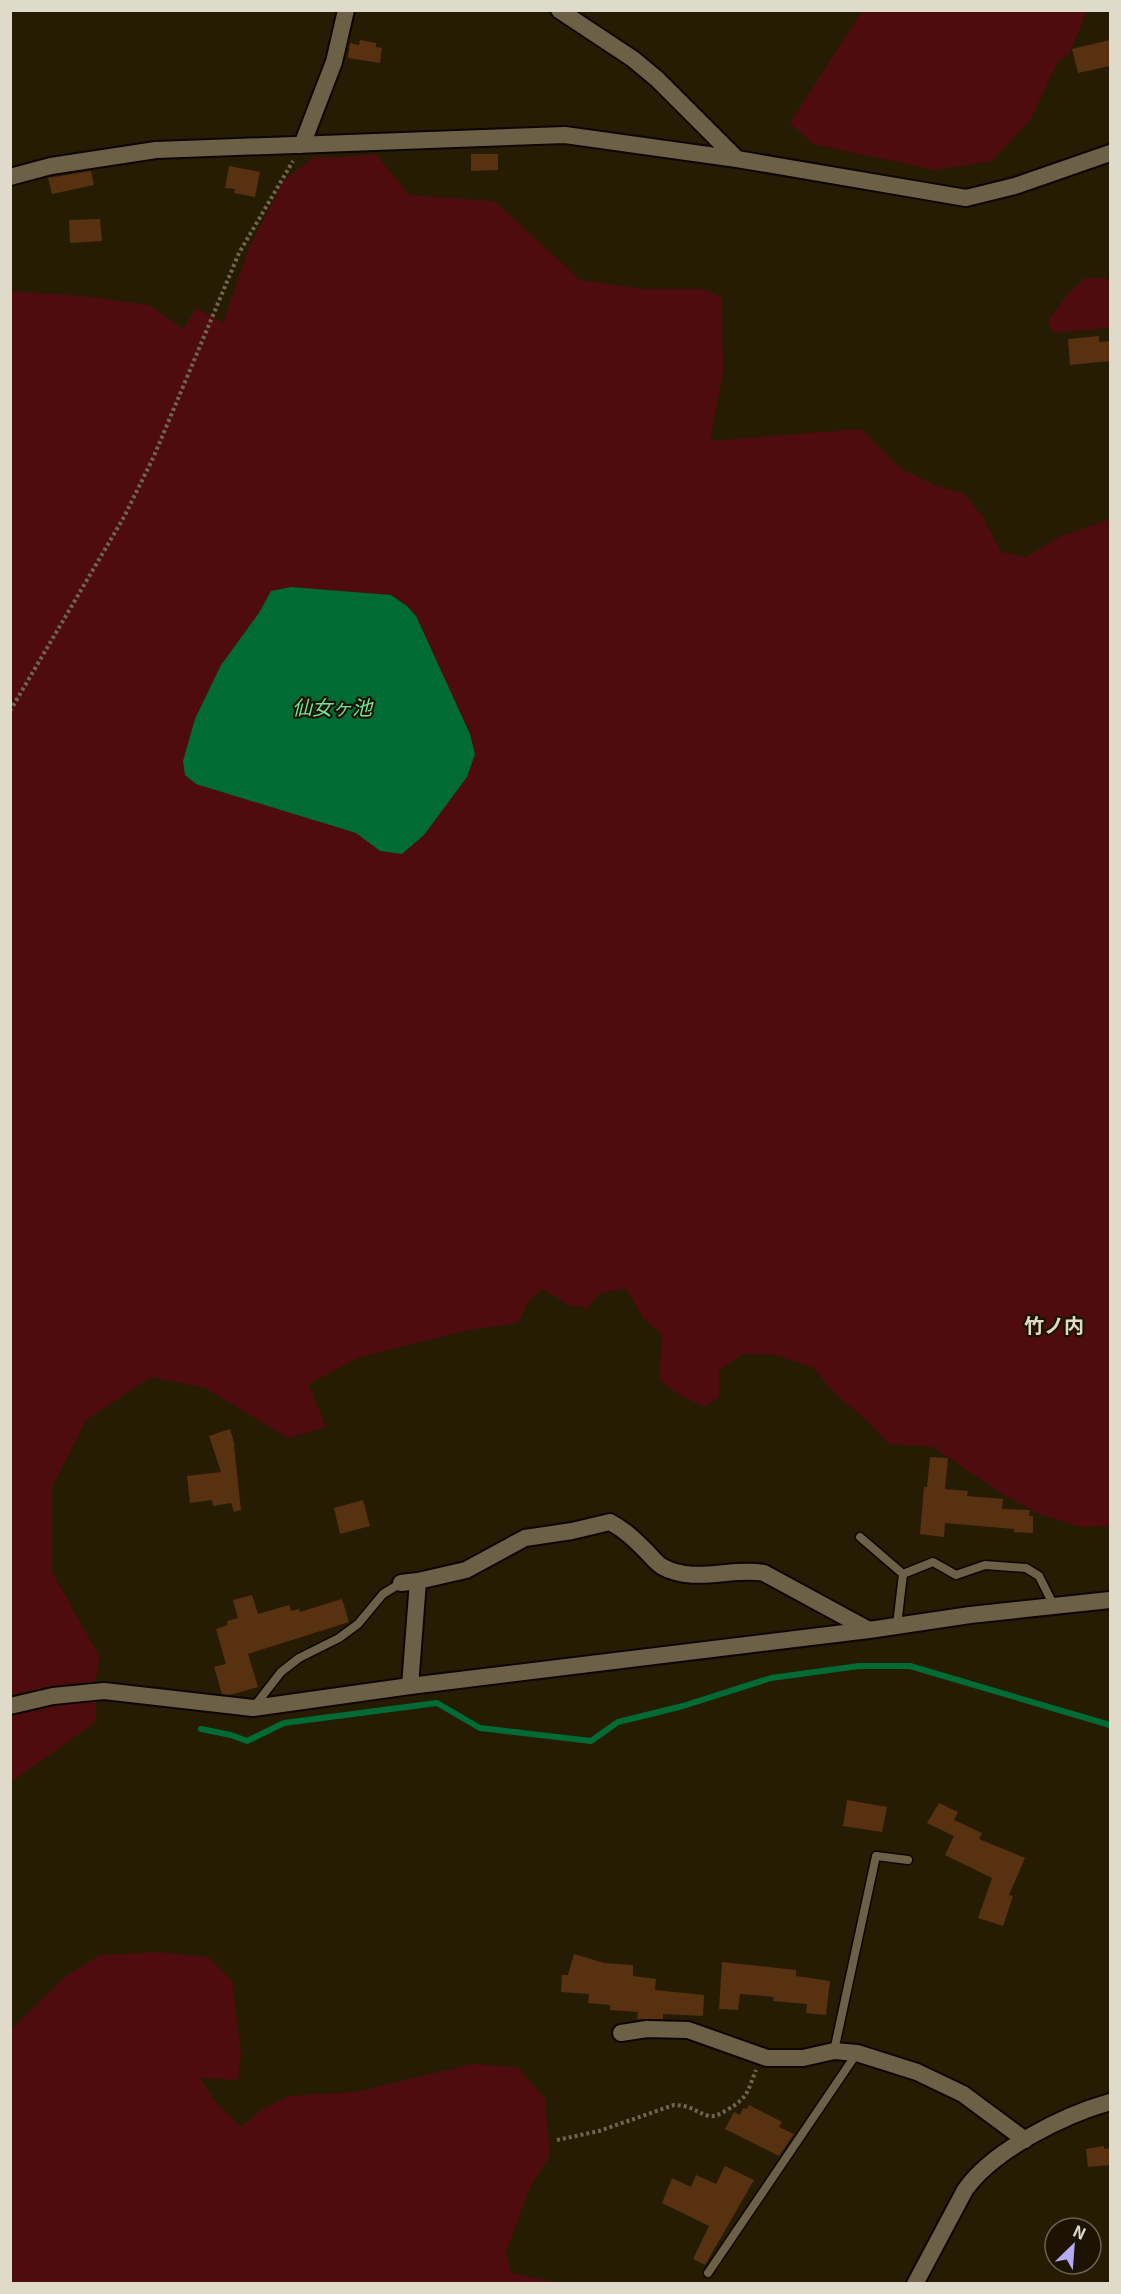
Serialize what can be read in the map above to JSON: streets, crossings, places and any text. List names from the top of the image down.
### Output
{
  "districts": ["竹ノ内"],
  "water": ["仙女ヶ池"],
  "north": "top right"
}
